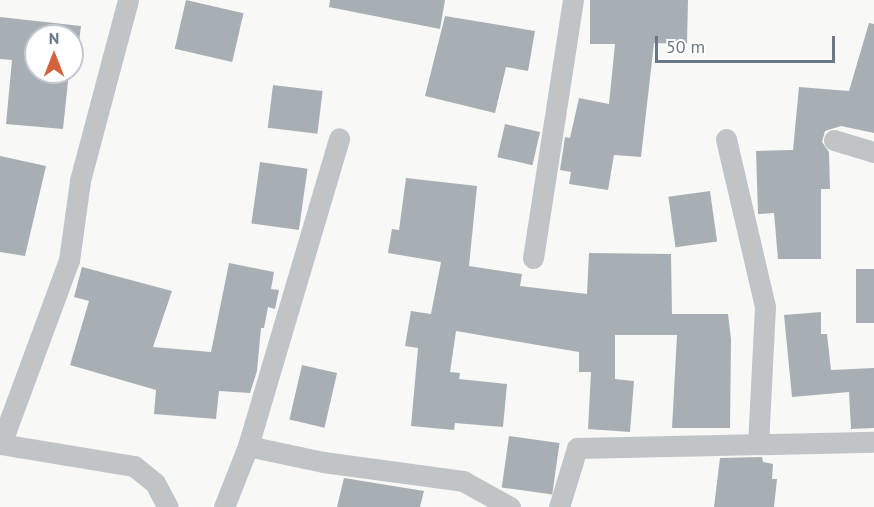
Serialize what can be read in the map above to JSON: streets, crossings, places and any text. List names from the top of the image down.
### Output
{
  "scale_bar": "50 m",
  "north": "top"
}
